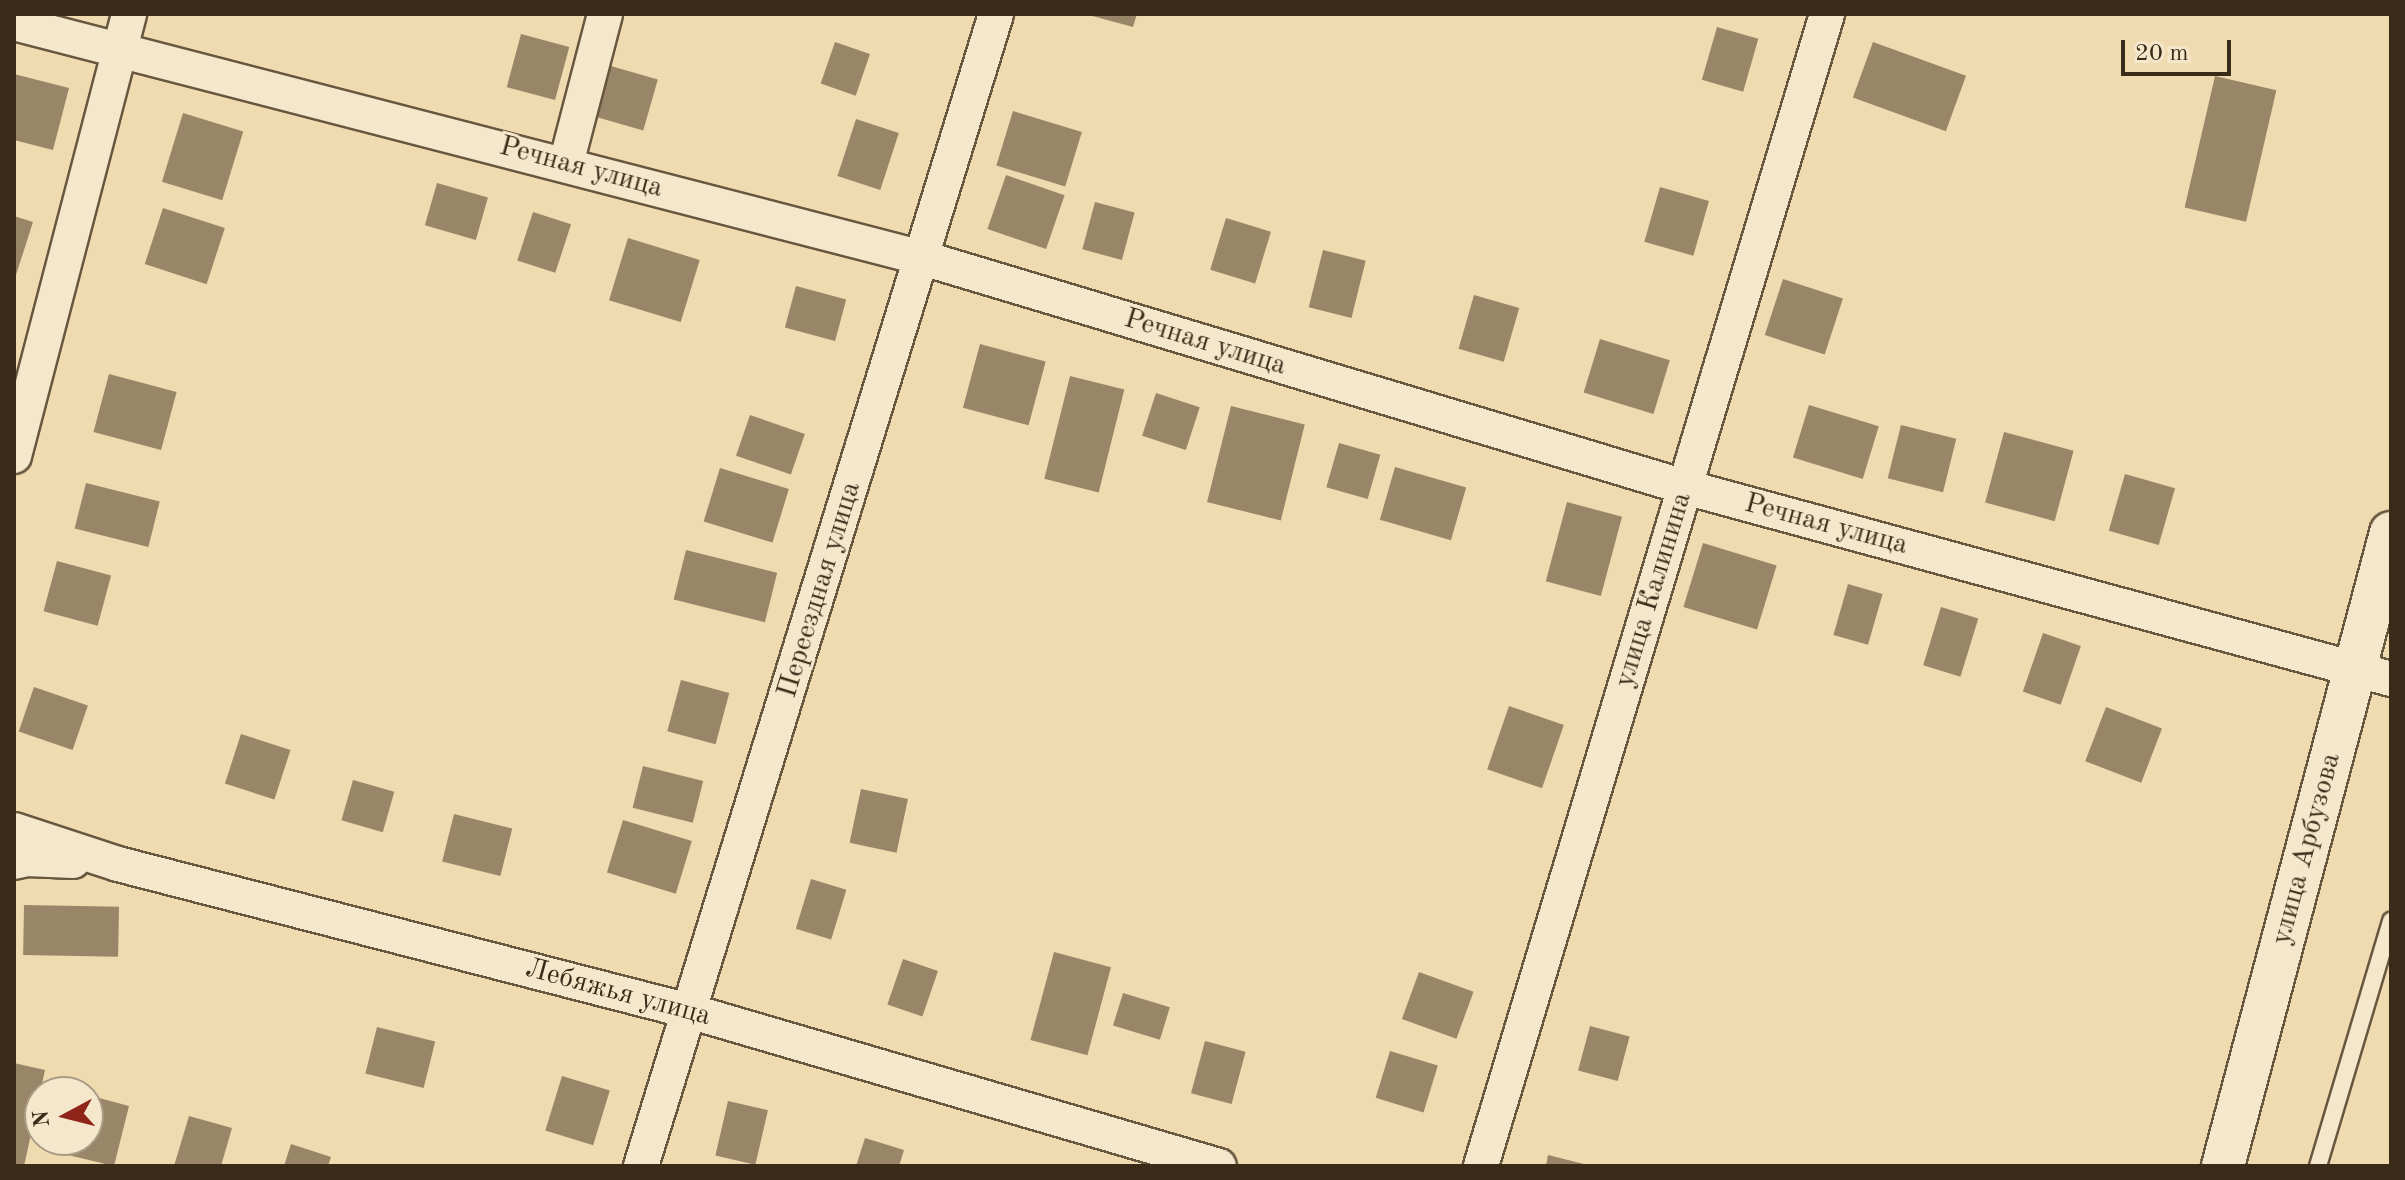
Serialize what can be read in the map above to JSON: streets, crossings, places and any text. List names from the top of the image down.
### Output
{
  "streets": {
    "street": [
      "Речная улица",
      "Переездная улица",
      "улица Калинина",
      "улица Арбузова",
      "Лебяжья улица"
    ]
  },
  "crossings": [
    ["Речная улица", "Переездная улица"],
    ["Речная улица", "улица Калинина"],
    ["Речная улица", "улица Арбузова"],
    ["Переездная улица", "Лебяжья улица"]
  ],
  "scale_bar": "20 m",
  "north": "left"
}
